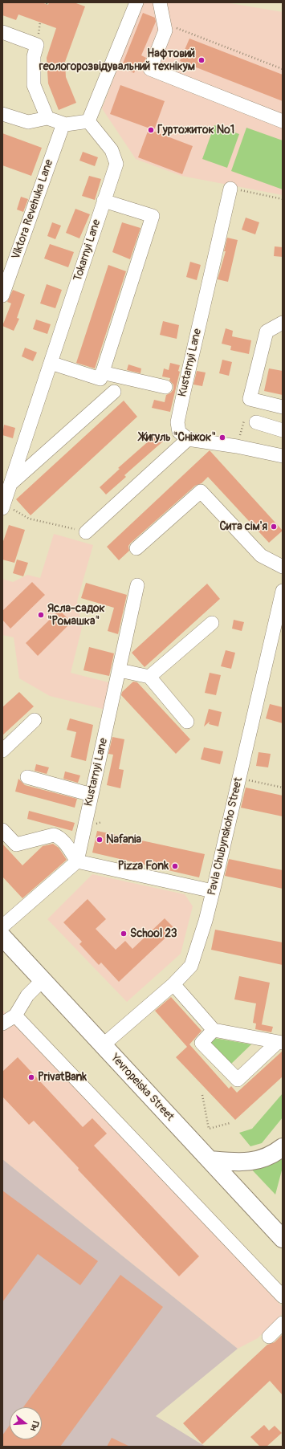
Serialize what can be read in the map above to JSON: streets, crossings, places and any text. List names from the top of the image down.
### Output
{
  "streets": {
    "main road": ["Yevropeiska Street"],
    "street": [
      "Viktora Revehuka Lane",
      "Tokarnyi Lane",
      "Kustarnyi Lane",
      "Pavla Chubynskoho Street"
    ]
  },
  "crossings": [
    ["Pavla Chubynskoho Street", "Yevropeiska Street"]
  ],
  "places": [
    "Нафтовий геологорозвідувальний технікум",
    "Гуртожиток №1",
    "Жигуль \"Сніжок\"",
    "Сита сім'я",
    "Ясла-садок \"Ромашка\"",
    "Nafania",
    "Pizza Fonk",
    "School 23",
    "PrivatBank"
  ],
  "north": "right"
}
